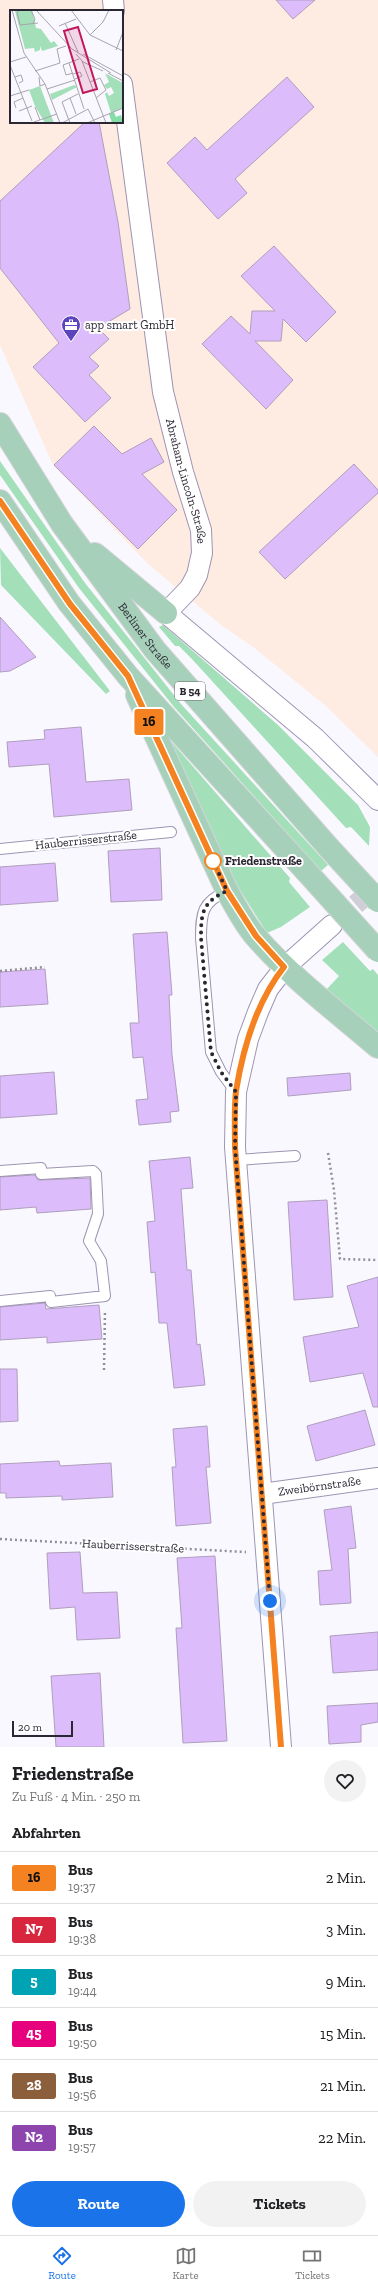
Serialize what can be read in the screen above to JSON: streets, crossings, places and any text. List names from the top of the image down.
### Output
{
  "streets": {
    "main road": ["Berliner Straße", "B 54"],
    "street": ["Abraham-Lincoln-Straße", "Zweibörnstraße"],
    "lane": ["Hauberrisserstraße"]
  },
  "places": {
    "office": ["app smart GmbH"],
    "other": ["Friedenstraße"]
  },
  "lines": ["bus line 16"],
  "scale_bar": "20 m",
  "page": {
    "on_map": "16",
    "scale": "20 m",
    "heading": [
      ["Friedenstraße", "Zu Fuß · 4 Min. · 250 m"],
      "Abfahrten"
    ],
    "list": [
      {
        "mark": "16",
        "name": "Bus",
        "note": "19:37",
        "value": "2 Min."
      },
      {
        "mark": "N7",
        "name": "Bus",
        "note": "19:38",
        "value": "3 Min."
      },
      {
        "mark": "5",
        "name": "Bus",
        "note": "19:44",
        "value": "9 Min."
      },
      {
        "mark": "45",
        "name": "Bus",
        "note": "19:50",
        "value": "15 Min."
      },
      {
        "mark": "28",
        "name": "Bus",
        "note": "19:56",
        "value": "21 Min."
      },
      {
        "mark": "N2",
        "name": "Bus",
        "note": "19:57",
        "value": "22 Min."
      }
    ],
    "buttons": ["Route", "Tickets"],
    "tabs": ["Route", "Karte", "Tickets"]
  }
}
